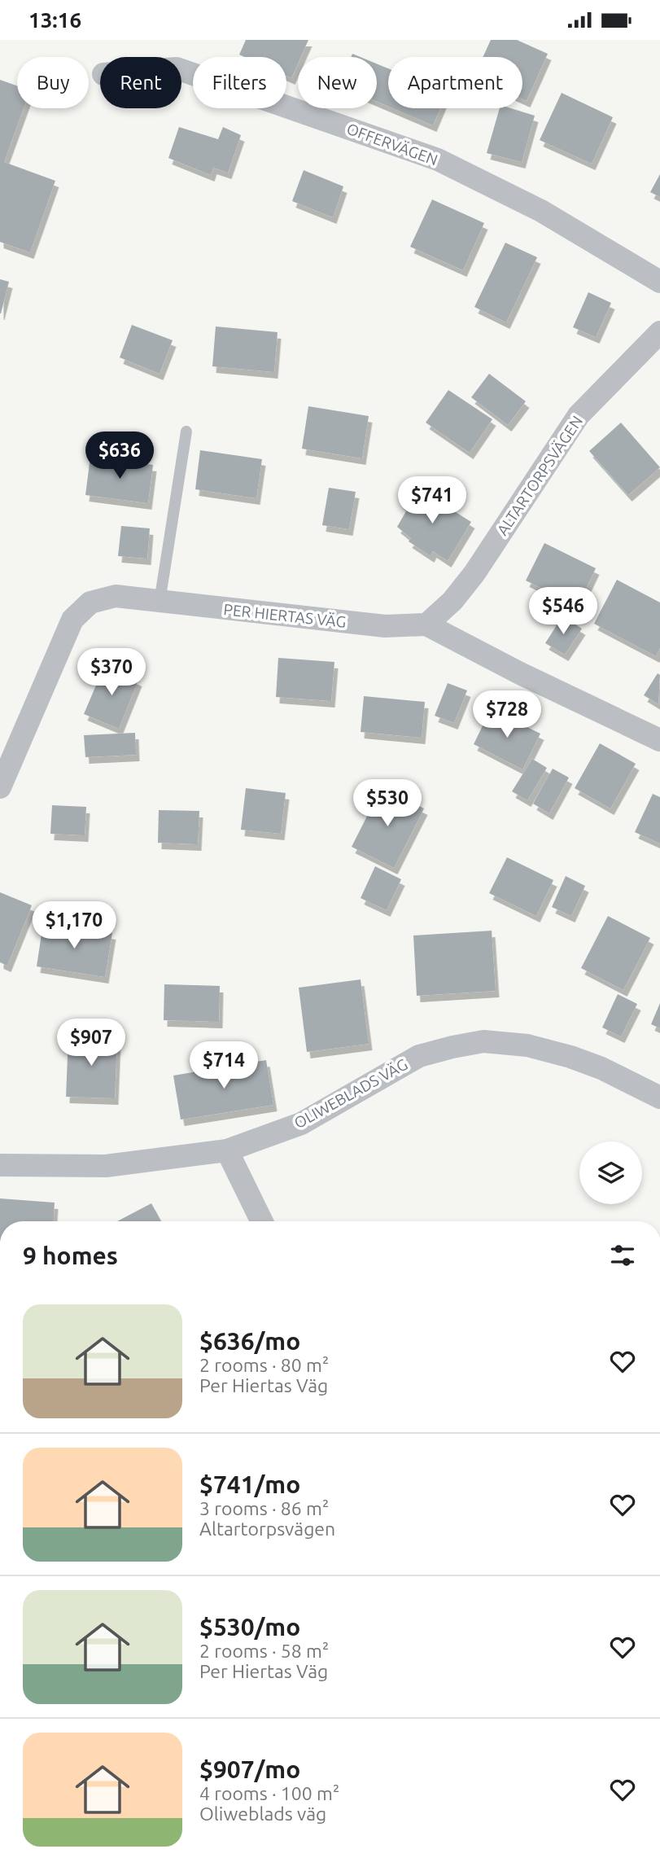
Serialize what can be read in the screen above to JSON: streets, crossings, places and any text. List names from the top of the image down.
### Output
{
  "streets": {
    "street": [
      "OFFERVÄGEN",
      "ALTARTORPSVÄGEN",
      "PER HIERTAS VÄG",
      "OLIWEBLADS VÄG"
    ]
  },
  "crossings": [
    ["ALTARTORPSVÄGEN", "PER HIERTAS VÄG"]
  ],
  "page": {
    "status": "13:16",
    "chip": [
      "Buy",
      "Rent",
      "Filters",
      "New",
      "Apartment"
    ],
    "price": [
      "$636",
      "$741",
      "$546",
      "$370",
      "$728",
      "$530",
      "$1,170",
      "$907",
      "$714"
    ],
    "heading": "9 homes",
    "list": [
      {
        "name": "$636/mo",
        "note": "2 rooms · 80 m² · Per Hiertas Väg"
      },
      {
        "name": "$741/mo",
        "note": "3 rooms · 86 m² · Altartorpsvägen"
      },
      {
        "name": "$530/mo",
        "note": "2 rooms · 58 m² · Per Hiertas Väg"
      },
      {
        "name": "$907/mo",
        "note": "4 rooms · 100 m² · Oliweblads väg"
      }
    ]
  }
}
